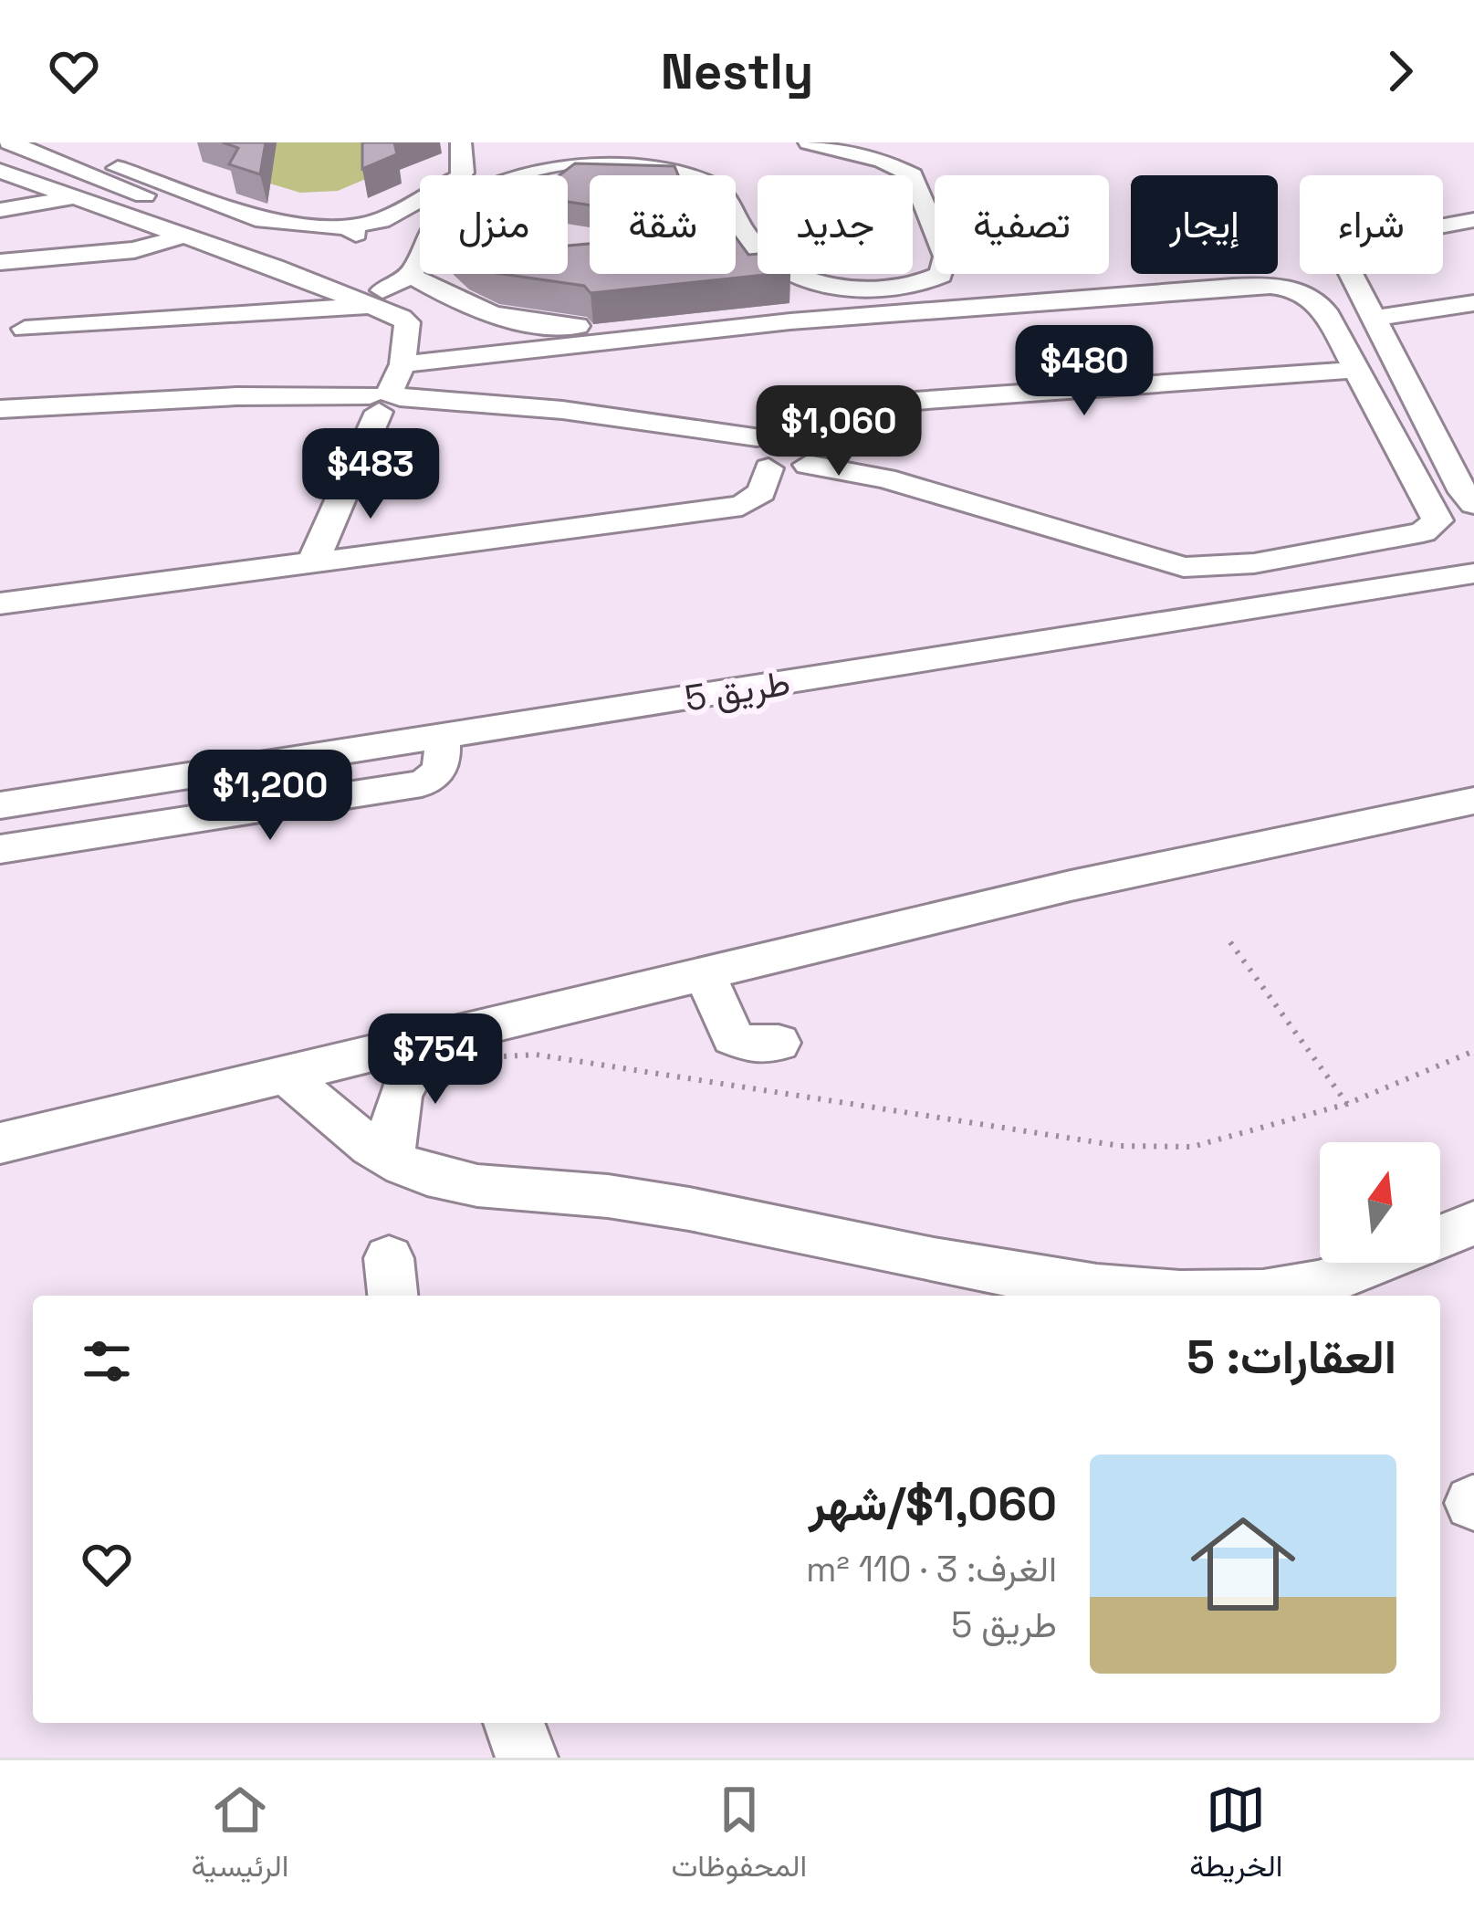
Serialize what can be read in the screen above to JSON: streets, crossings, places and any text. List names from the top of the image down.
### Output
{
  "streets": {
    "street": ["طريق 5"]
  },
  "north": "top",
  "page": {
    "header": "Nestly",
    "chip": [
      "شراء",
      "إيجار",
      "تصفية",
      "جديد",
      "شقة",
      "منزل"
    ],
    "price": [
      "$480",
      "$1,060",
      "$483",
      "$1,200",
      "$754"
    ],
    "heading": "العقارات: 5",
    "list": [
      {
        "name": "$1,060/شهر",
        "note": "الغرف: 3 · 110 m² · طريق 5"
      }
    ],
    "tabs": ["الخريطة", "المحفوظات", "الرئيسية"]
  }
}
